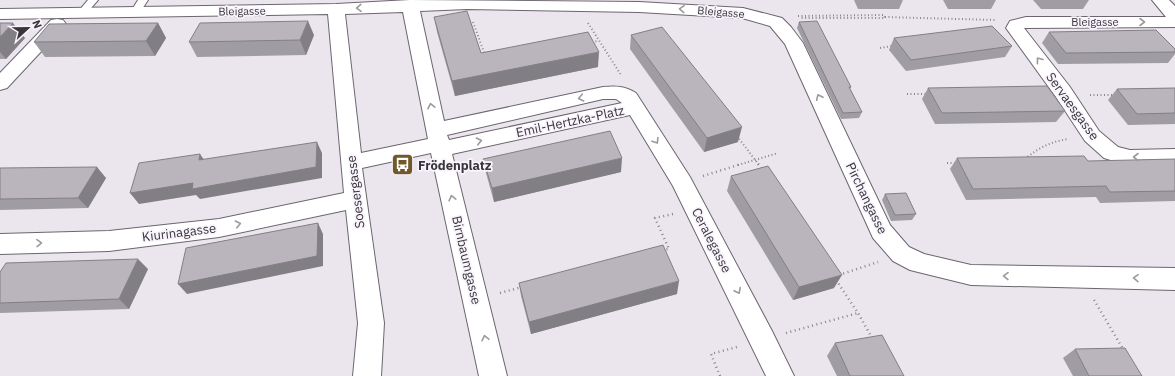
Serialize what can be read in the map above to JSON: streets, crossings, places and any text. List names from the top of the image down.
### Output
{
  "streets": {
    "street": [
      "Bleigasse",
      "Servaesgasse",
      "Emil-Hertzka-Platz",
      "Soesergasse",
      "Pirchangasse",
      "Kiurinagasse",
      "Ceralegasse",
      "Birnbaumgasse"
    ]
  },
  "crossings": [
    ["Bleigasse", "Servaesgasse"],
    ["Bleigasse", "Soesergasse"],
    ["Bleigasse", "Pirchangasse"],
    ["Bleigasse", "Birnbaumgasse"],
    ["Emil-Hertzka-Platz", "Ceralegasse"],
    ["Emil-Hertzka-Platz", "Birnbaumgasse"],
    ["Soesergasse", "Kiurinagasse"]
  ],
  "one_way": [
    "Servaesgasse",
    "Pirchangasse",
    "Kiurinagasse",
    "Ceralegasse",
    "Birnbaumgasse"
  ],
  "places": {
    "bus stop": ["Frödenplatz"]
  },
  "north": "right"
}
